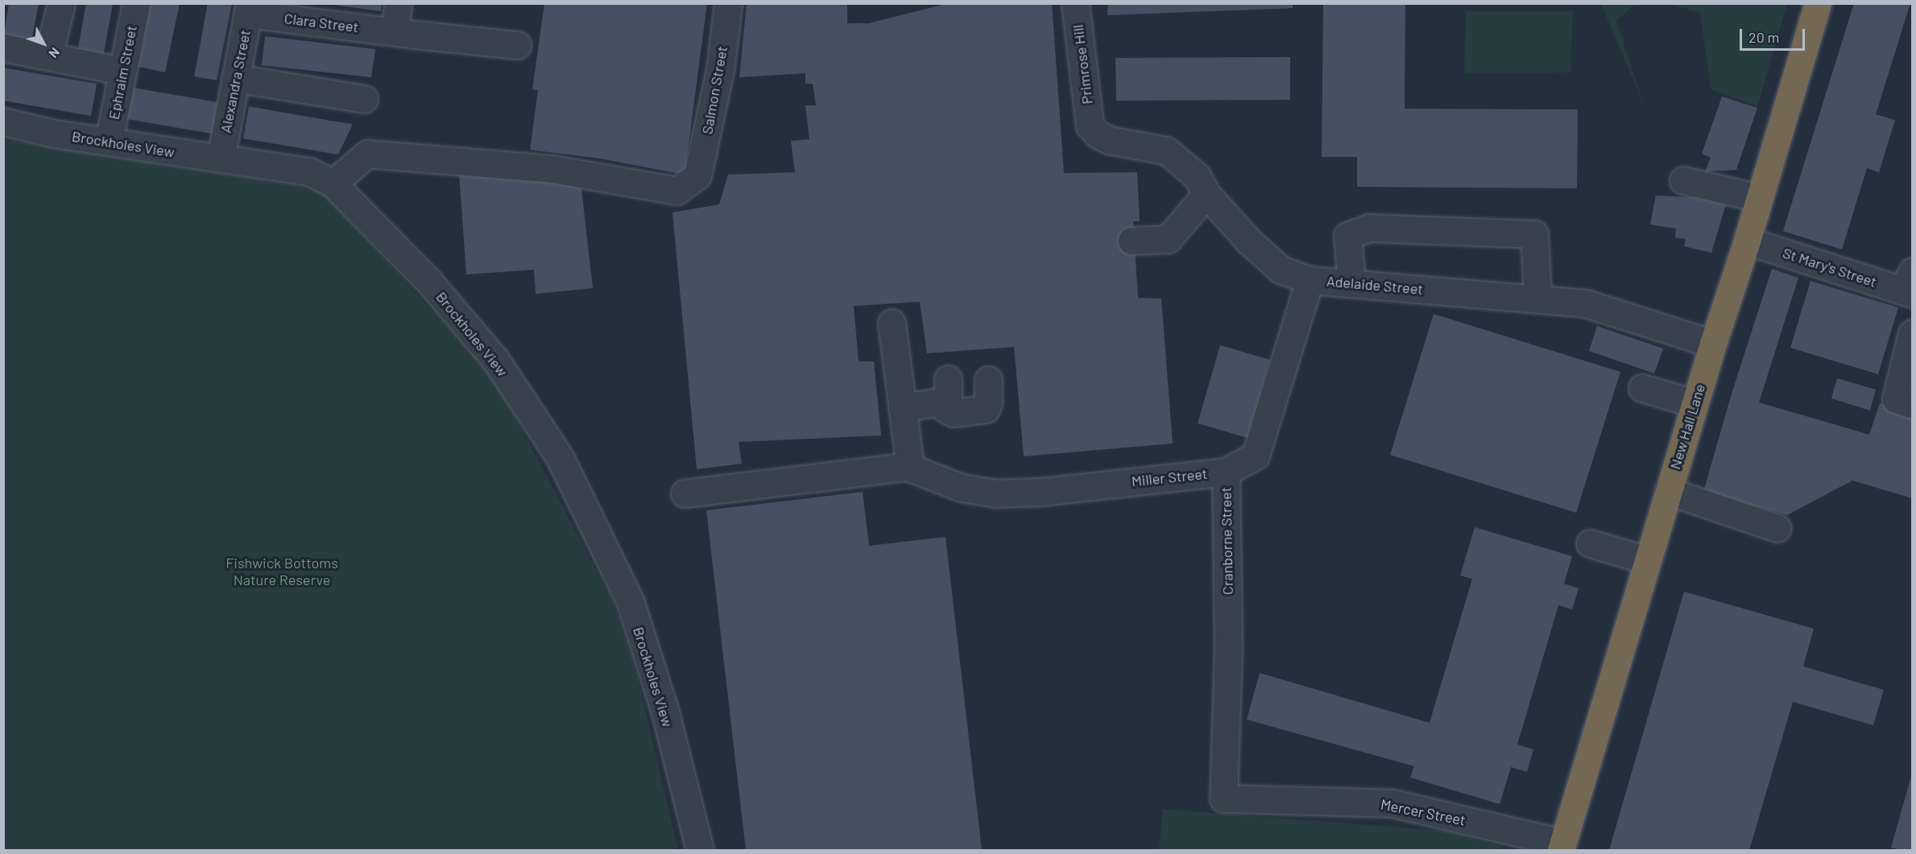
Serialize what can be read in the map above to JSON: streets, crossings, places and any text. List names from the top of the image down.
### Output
{
  "streets": {
    "highway": ["New Hall Lane"],
    "street": [
      "Clara Street",
      "Primrose Hill",
      "Ephraim Street",
      "Alexandra Street",
      "Salmon Street",
      "Brockholes View",
      "St Mary's Street",
      "Adelaide Street",
      "Miller Street",
      "Cranborne Street",
      "Mercer Street"
    ]
  },
  "crossings": [
    ["Clara Street", "Alexandra Street"],
    ["Primrose Hill", "Adelaide Street"],
    ["Ephraim Street", "Brockholes View"],
    ["Alexandra Street", "Brockholes View"],
    ["Salmon Street", "Brockholes View"],
    ["St Mary's Street", "New Hall Lane"],
    ["Adelaide Street", "New Hall Lane"],
    ["Adelaide Street", "Cranborne Street"],
    ["New Hall Lane", "Mercer Street"],
    ["Miller Street", "Cranborne Street"],
    ["Cranborne Street", "Mercer Street"]
  ],
  "parks": ["Fishwick Bottoms Nature Reserve"],
  "scale_bar": "20 m",
  "north": "bottom right"
}
